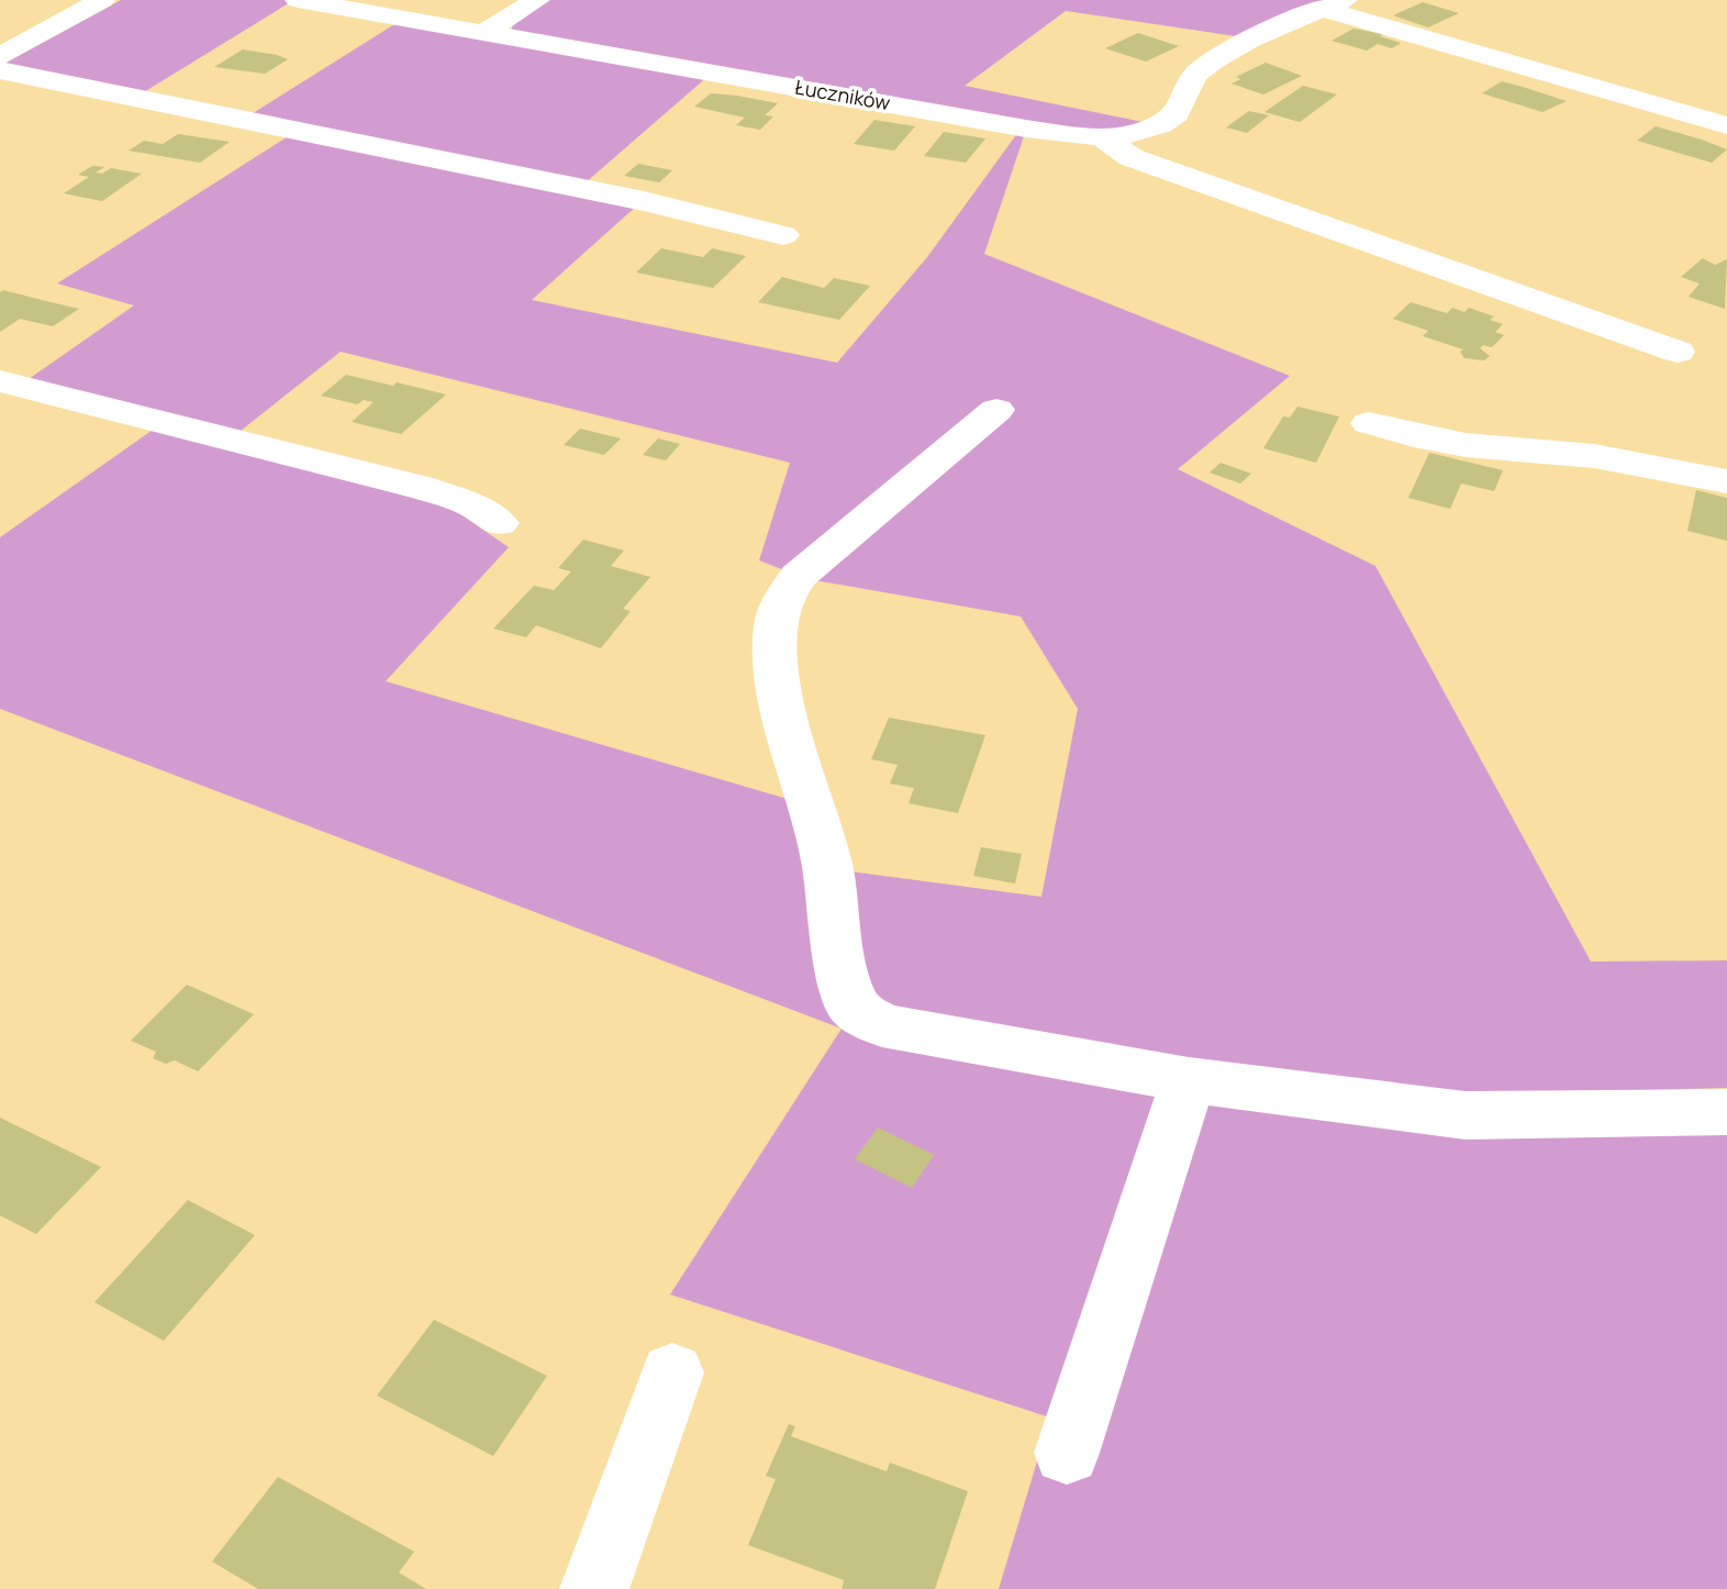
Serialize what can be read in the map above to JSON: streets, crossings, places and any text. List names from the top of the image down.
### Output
{
  "streets": {
    "street": ["Łuczników"]
  }
}
